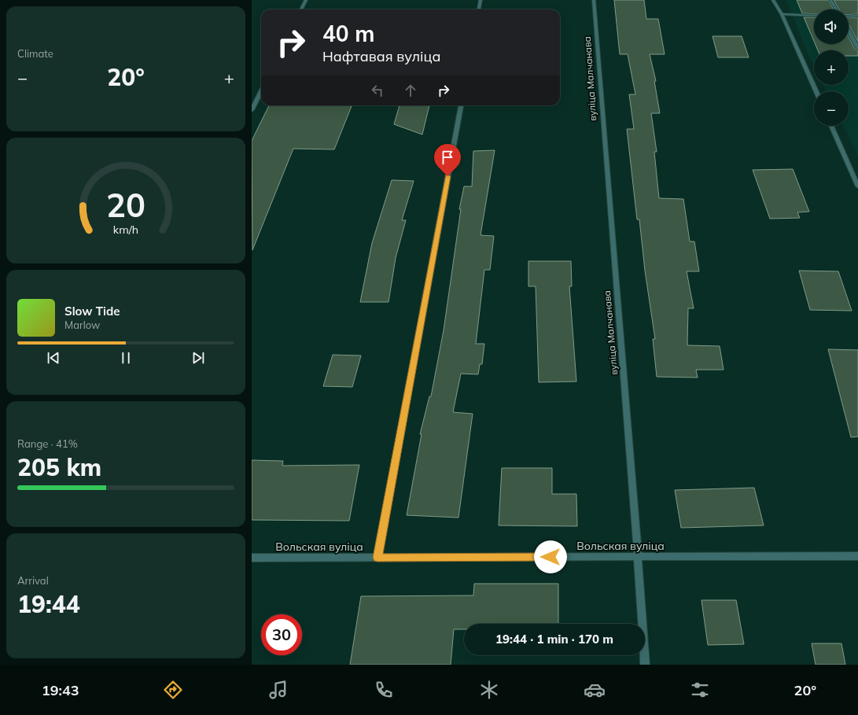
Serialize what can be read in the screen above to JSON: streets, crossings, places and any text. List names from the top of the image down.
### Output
{
  "streets": {
    "street": ["вуліца Малчанава", "Вольская вуліца"]
  },
  "crossings": [
    ["вуліца Малчанава", "Вольская вуліца"]
  ],
  "page": {
    "tile": [
      "Climate",
      ["Range · 41%", "205 km"],
      ["Arrival", "19:44"]
    ],
    "map_buttons": ["+", "−"],
    "turn": ["40 m", "Нафтавая вуліца"],
    "heat": ["−", "20°", "+"],
    "song": ["Slow Tide", "Marlow"],
    "limit": "30",
    "trip": "19:44 · 1 min · 170 m",
    "tabs": ["19:43", "20°"],
    "gauge": ["20", "km/h"]
  }
}
